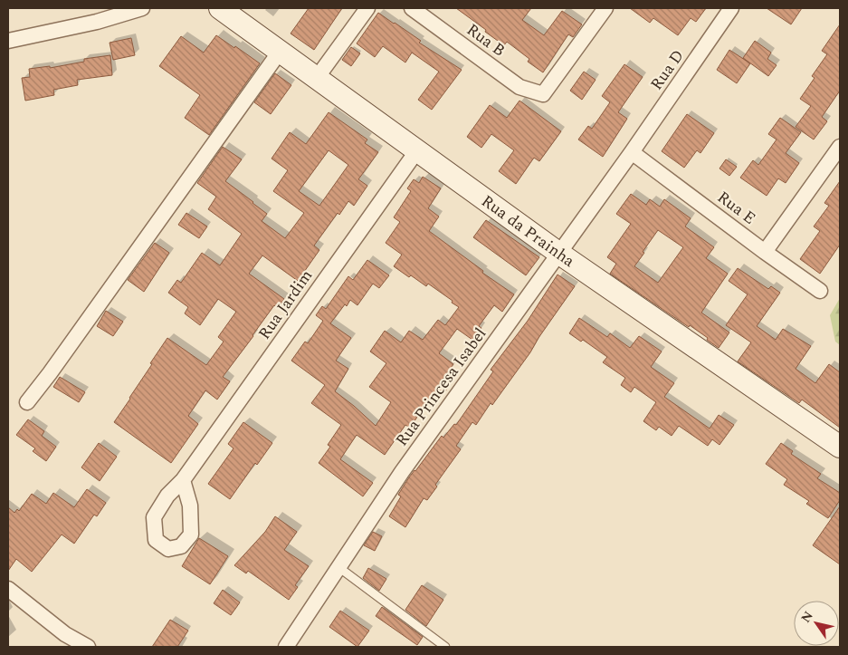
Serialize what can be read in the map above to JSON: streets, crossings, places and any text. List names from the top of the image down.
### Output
{
  "streets": {
    "street": [
      "Rua B",
      "Rua D",
      "Rua E",
      "Rua da Prainha",
      "Rua Jardim",
      "Rua Princesa Isabel"
    ]
  },
  "crossings": [
    ["Rua D", "Rua E"],
    ["Rua D", "Rua Princesa Isabel"],
    ["Rua E", "Rua Princesa Isabel"],
    ["Rua da Prainha", "Rua Jardim"],
    ["Rua da Prainha", "Rua Princesa Isabel"]
  ],
  "north": "top left"
}
